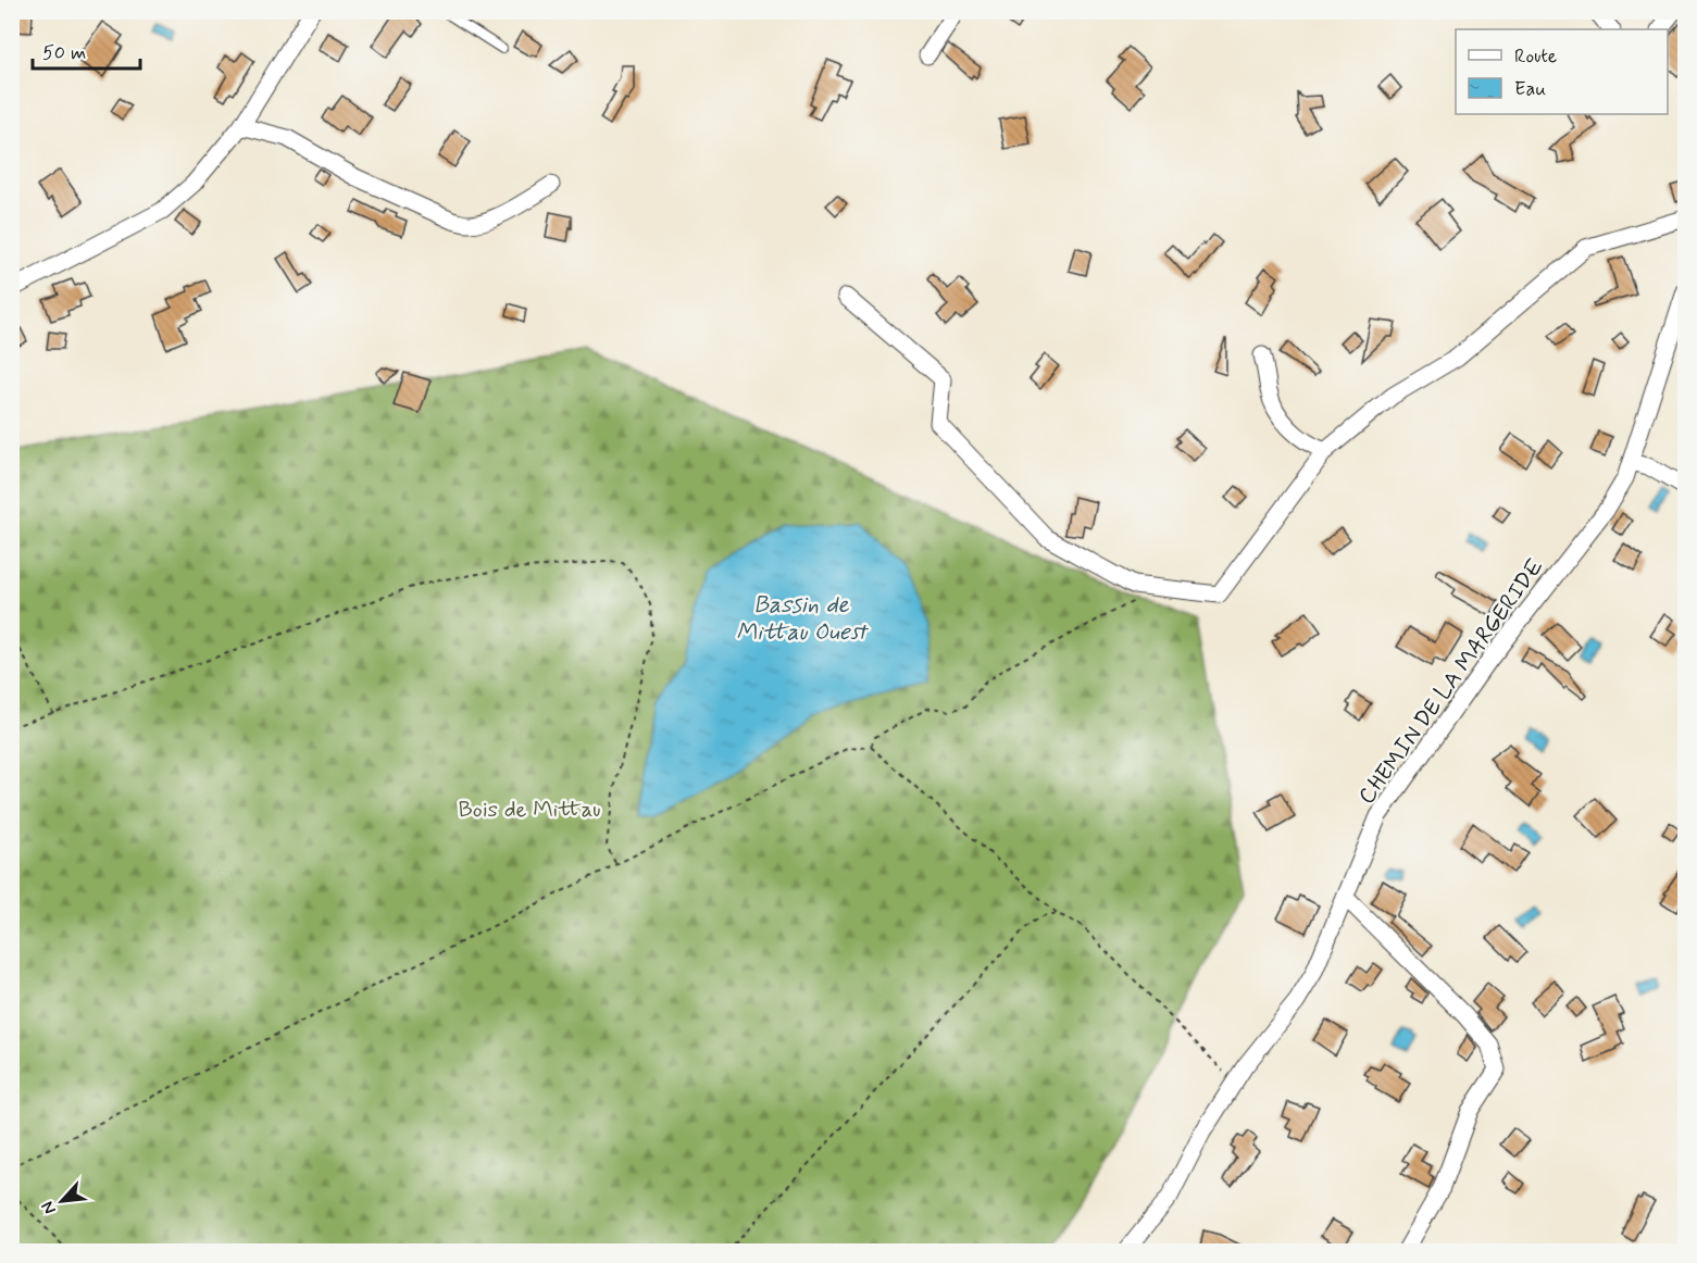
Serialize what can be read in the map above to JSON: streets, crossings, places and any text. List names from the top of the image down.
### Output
{
  "streets": {
    "street": ["CHEMIN DE LA MARGERIDE"]
  },
  "water": ["Bassin de Mittau Ouest"],
  "parks": ["Bois de Mittau"],
  "legend": ["Route", "Eau"],
  "scale_bar": "50 m",
  "north": "bottom left"
}
